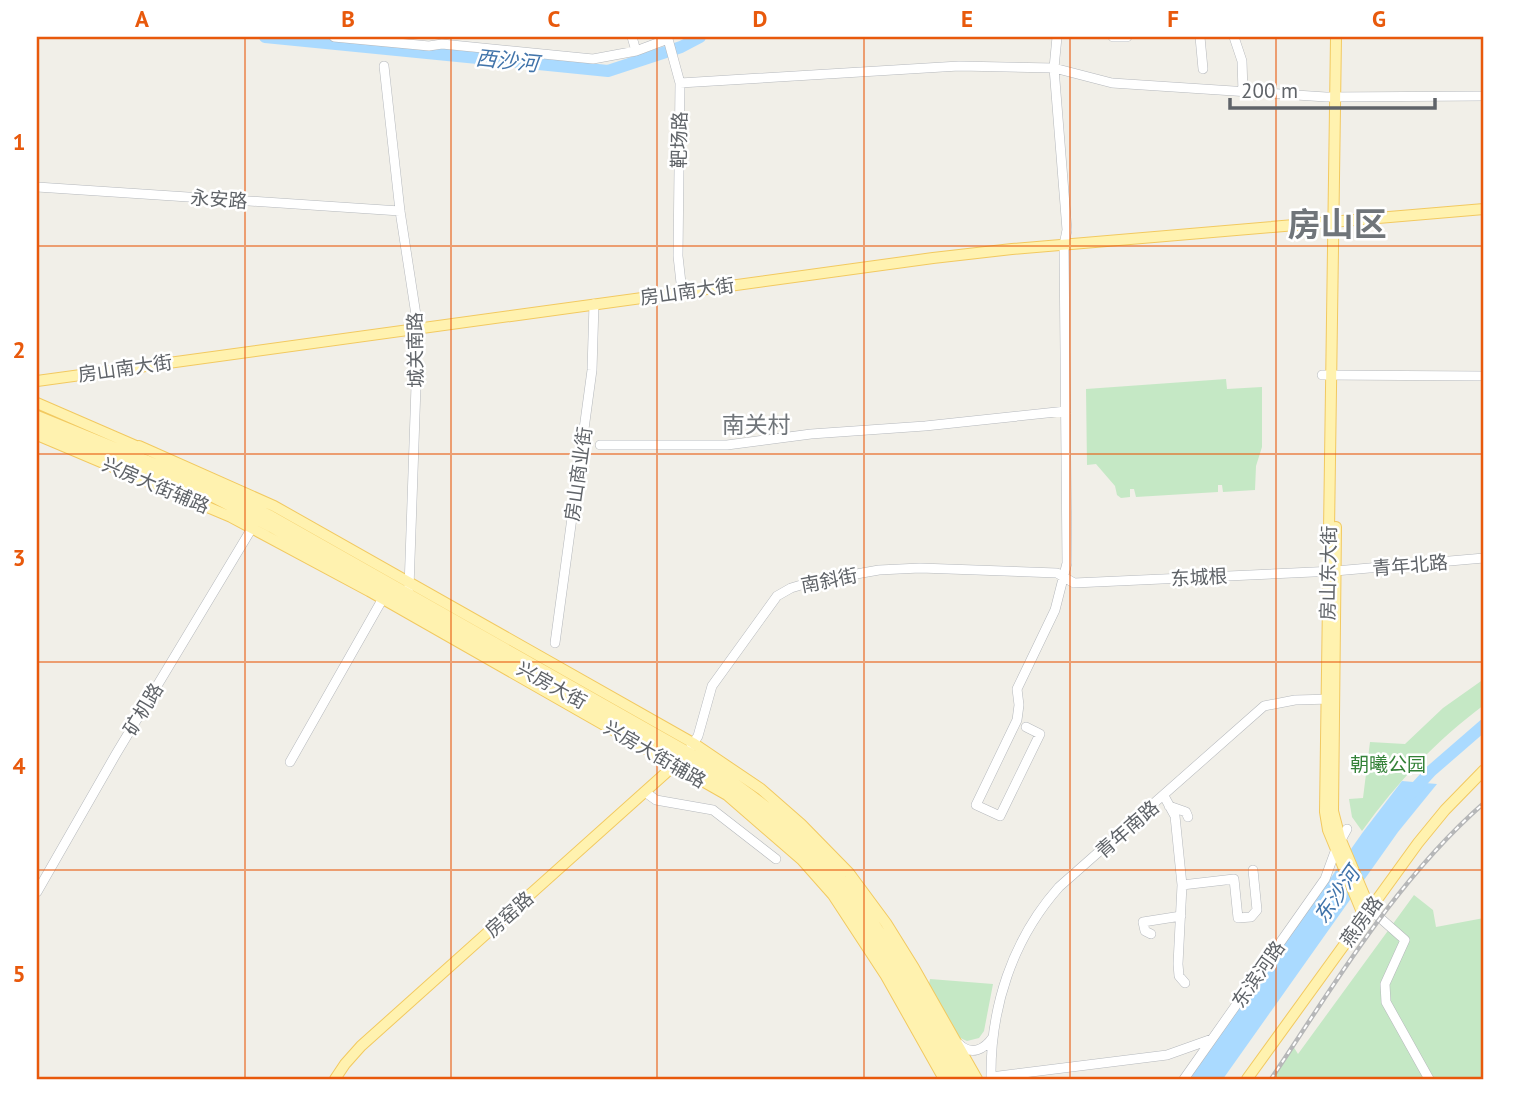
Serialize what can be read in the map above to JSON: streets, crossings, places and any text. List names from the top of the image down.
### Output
{
  "streets": {
    "main road": [
      "房山南大街",
      "兴房大街辅路",
      "房山东大街",
      "兴房大街",
      "房窑路",
      "燕房路"
    ],
    "street": [
      "靶场路",
      "永安路",
      "城关南路",
      "房山商业街",
      "青年北路",
      "东城根",
      "南斜街",
      "矿机路",
      "青年南路",
      "东滨河路"
    ]
  },
  "crossings": [
    ["靶场路", "房山南大街"],
    ["永安路", "城关南路"],
    ["房山南大街", "城关南路"],
    ["房山南大街", "房山商业街"],
    ["房山南大街", "房山东大街"],
    ["城关南路", "兴房大街"],
    ["兴房大街辅路", "南斜街"],
    ["兴房大街辅路", "兴房大街"],
    ["兴房大街辅路", "矿机路"],
    ["兴房大街辅路", "房窑路"],
    ["青年北路", "房山东大街"],
    ["青年北路", "东城根"],
    ["房山东大街", "东城根"],
    ["房山东大街", "青年南路"],
    ["房山东大街", "燕房路"],
    ["房山东大街", "东滨河路"],
    ["东城根", "南斜街"],
    ["南斜街", "兴房大街"],
    ["南斜街", "房窑路"],
    ["兴房大街", "房窑路"]
  ],
  "districts": ["房山区", "南关村"],
  "water": ["西沙河", "东沙河"],
  "parks": ["朝曦公园"],
  "scale_bar": "200 m",
  "grid": {
    "columns": [
      "A",
      "B",
      "C",
      "D",
      "E",
      "F",
      "G"
    ],
    "rows": [
      "1",
      "2",
      "3",
      "4",
      "5"
    ]
  }
}
